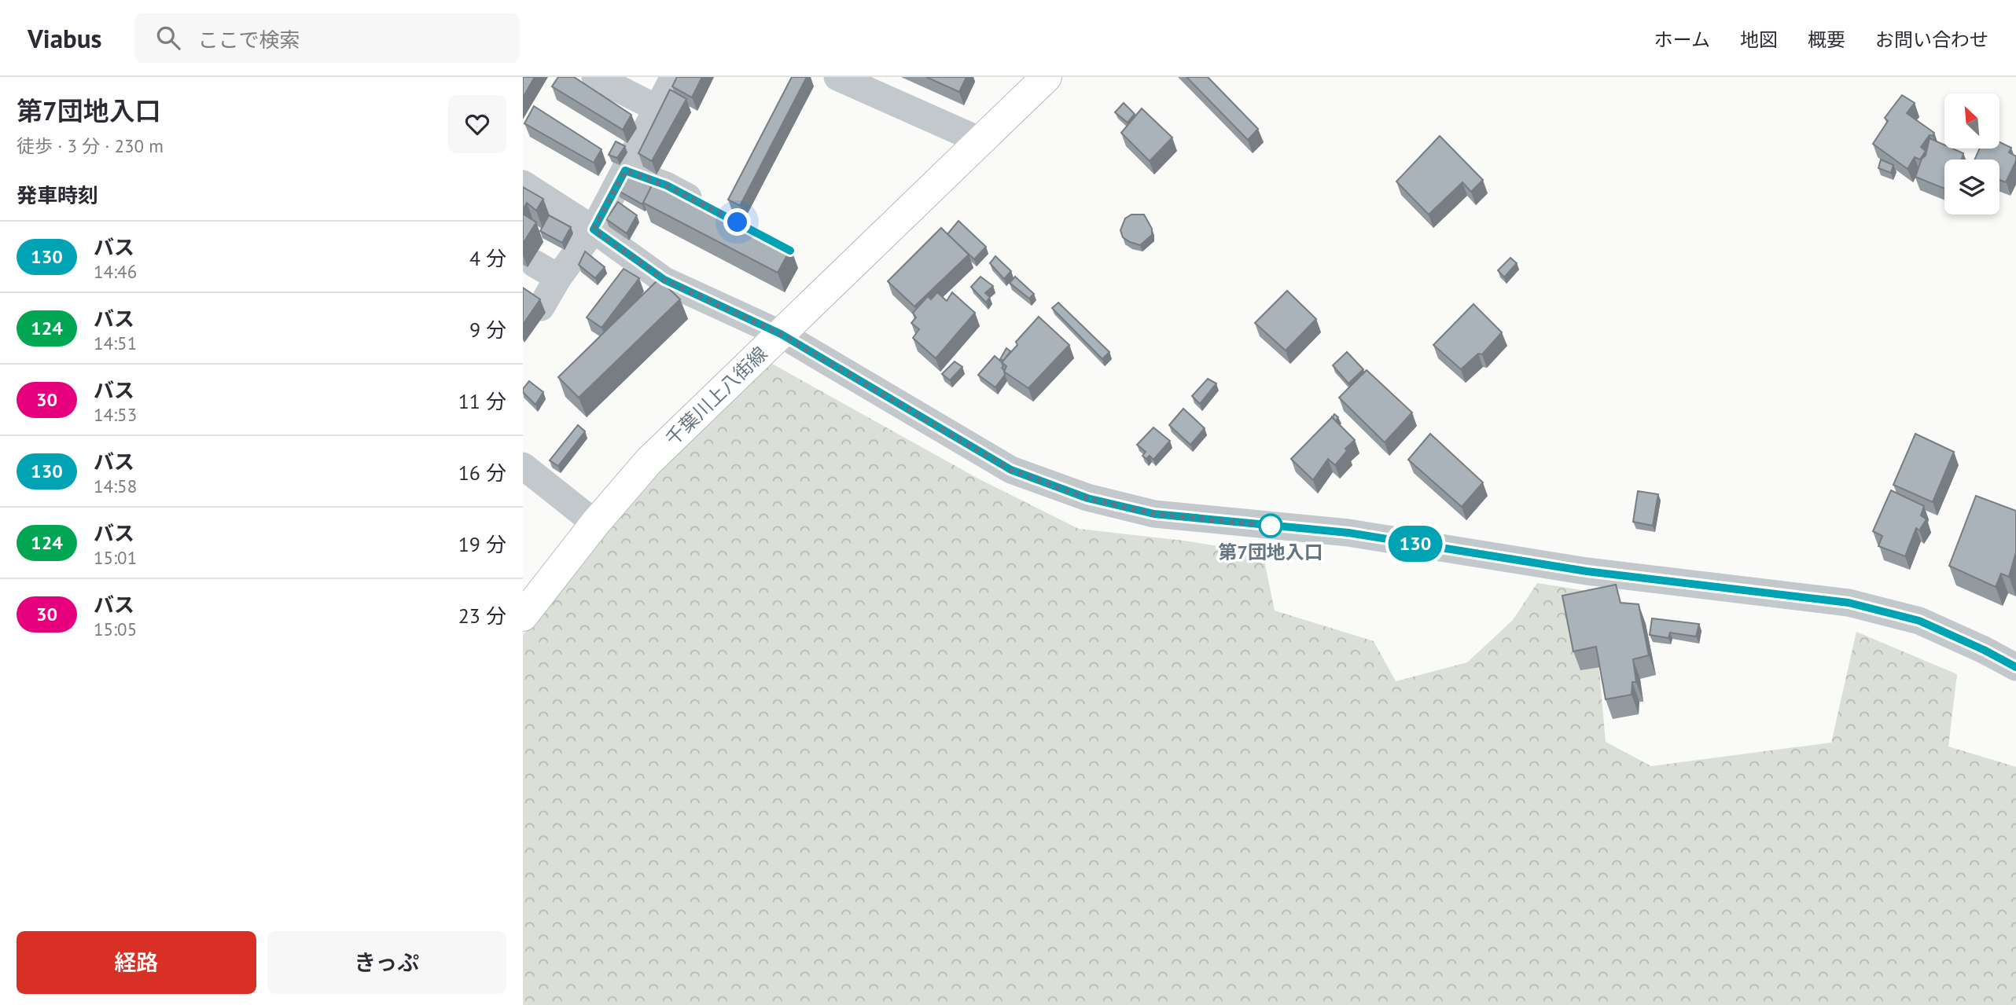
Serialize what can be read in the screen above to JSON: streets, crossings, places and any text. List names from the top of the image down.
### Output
{
  "streets": {
    "main road": ["千葉川上八街線"]
  },
  "places": ["第7団地入口"],
  "lines": ["bus line 130"],
  "north": "top left",
  "page": {
    "header": "Viabus",
    "search": "ここで検索",
    "nav": [
      "ホーム",
      "地図",
      "概要",
      "お問い合わせ"
    ],
    "heading": [
      ["第7団地入口", "徒歩 · 3 分 · 230 m"],
      "発車時刻"
    ],
    "on_map": "130",
    "list": [
      {
        "mark": "130",
        "name": "バス",
        "note": "14:46",
        "value": "4 分"
      },
      {
        "mark": "124",
        "name": "バス",
        "note": "14:51",
        "value": "9 分"
      },
      {
        "mark": "30",
        "name": "バス",
        "note": "14:53",
        "value": "11 分"
      },
      {
        "mark": "130",
        "name": "バス",
        "note": "14:58",
        "value": "16 分"
      },
      {
        "mark": "124",
        "name": "バス",
        "note": "15:01",
        "value": "19 分"
      },
      {
        "mark": "30",
        "name": "バス",
        "note": "15:05",
        "value": "23 分"
      }
    ],
    "buttons": ["経路", "きっぷ"]
  }
}
